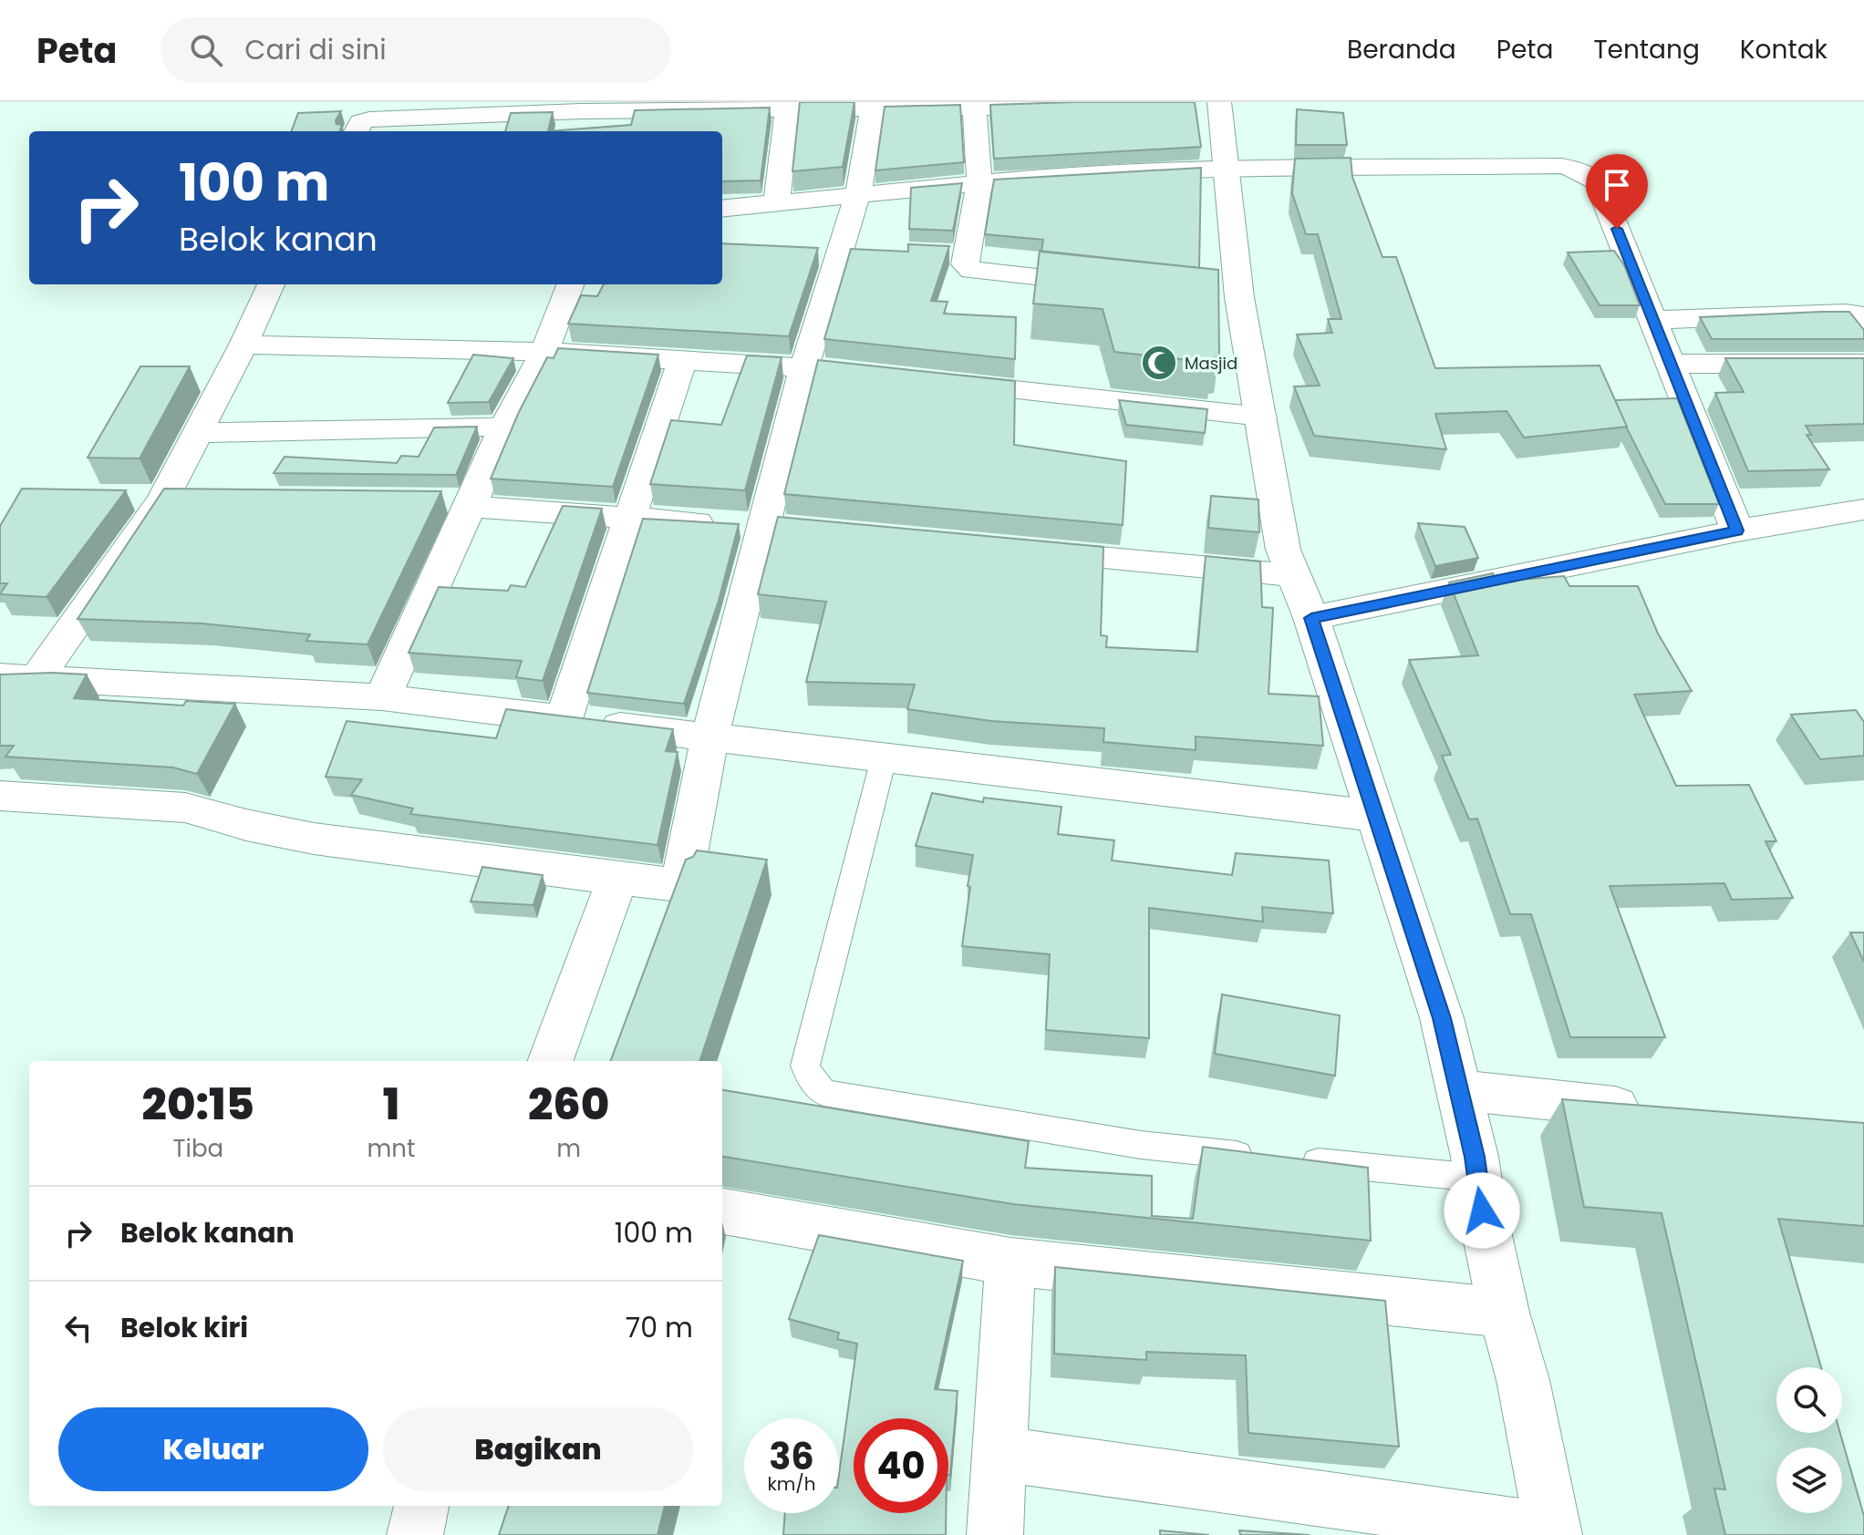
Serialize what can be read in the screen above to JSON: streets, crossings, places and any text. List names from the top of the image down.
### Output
{
  "places": {
    "mosque": ["Masjid"]
  },
  "page": {
    "header": "Peta",
    "search": "Cari di sini",
    "nav": [
      "Beranda",
      "Peta",
      "Tentang",
      "Kontak"
    ],
    "turn": ["100 m", "Belok kanan"],
    "eta": [
      "20:15",
      "Tiba",
      "1",
      "mnt",
      "260",
      "m"
    ],
    "list": [
      {
        "name": "Belok kanan",
        "value": "100 m"
      },
      {
        "name": "Belok kiri",
        "value": "70 m"
      }
    ],
    "buttons": ["Keluar", "Bagikan"],
    "speed": "36 km/h",
    "limit": "40"
  }
}
